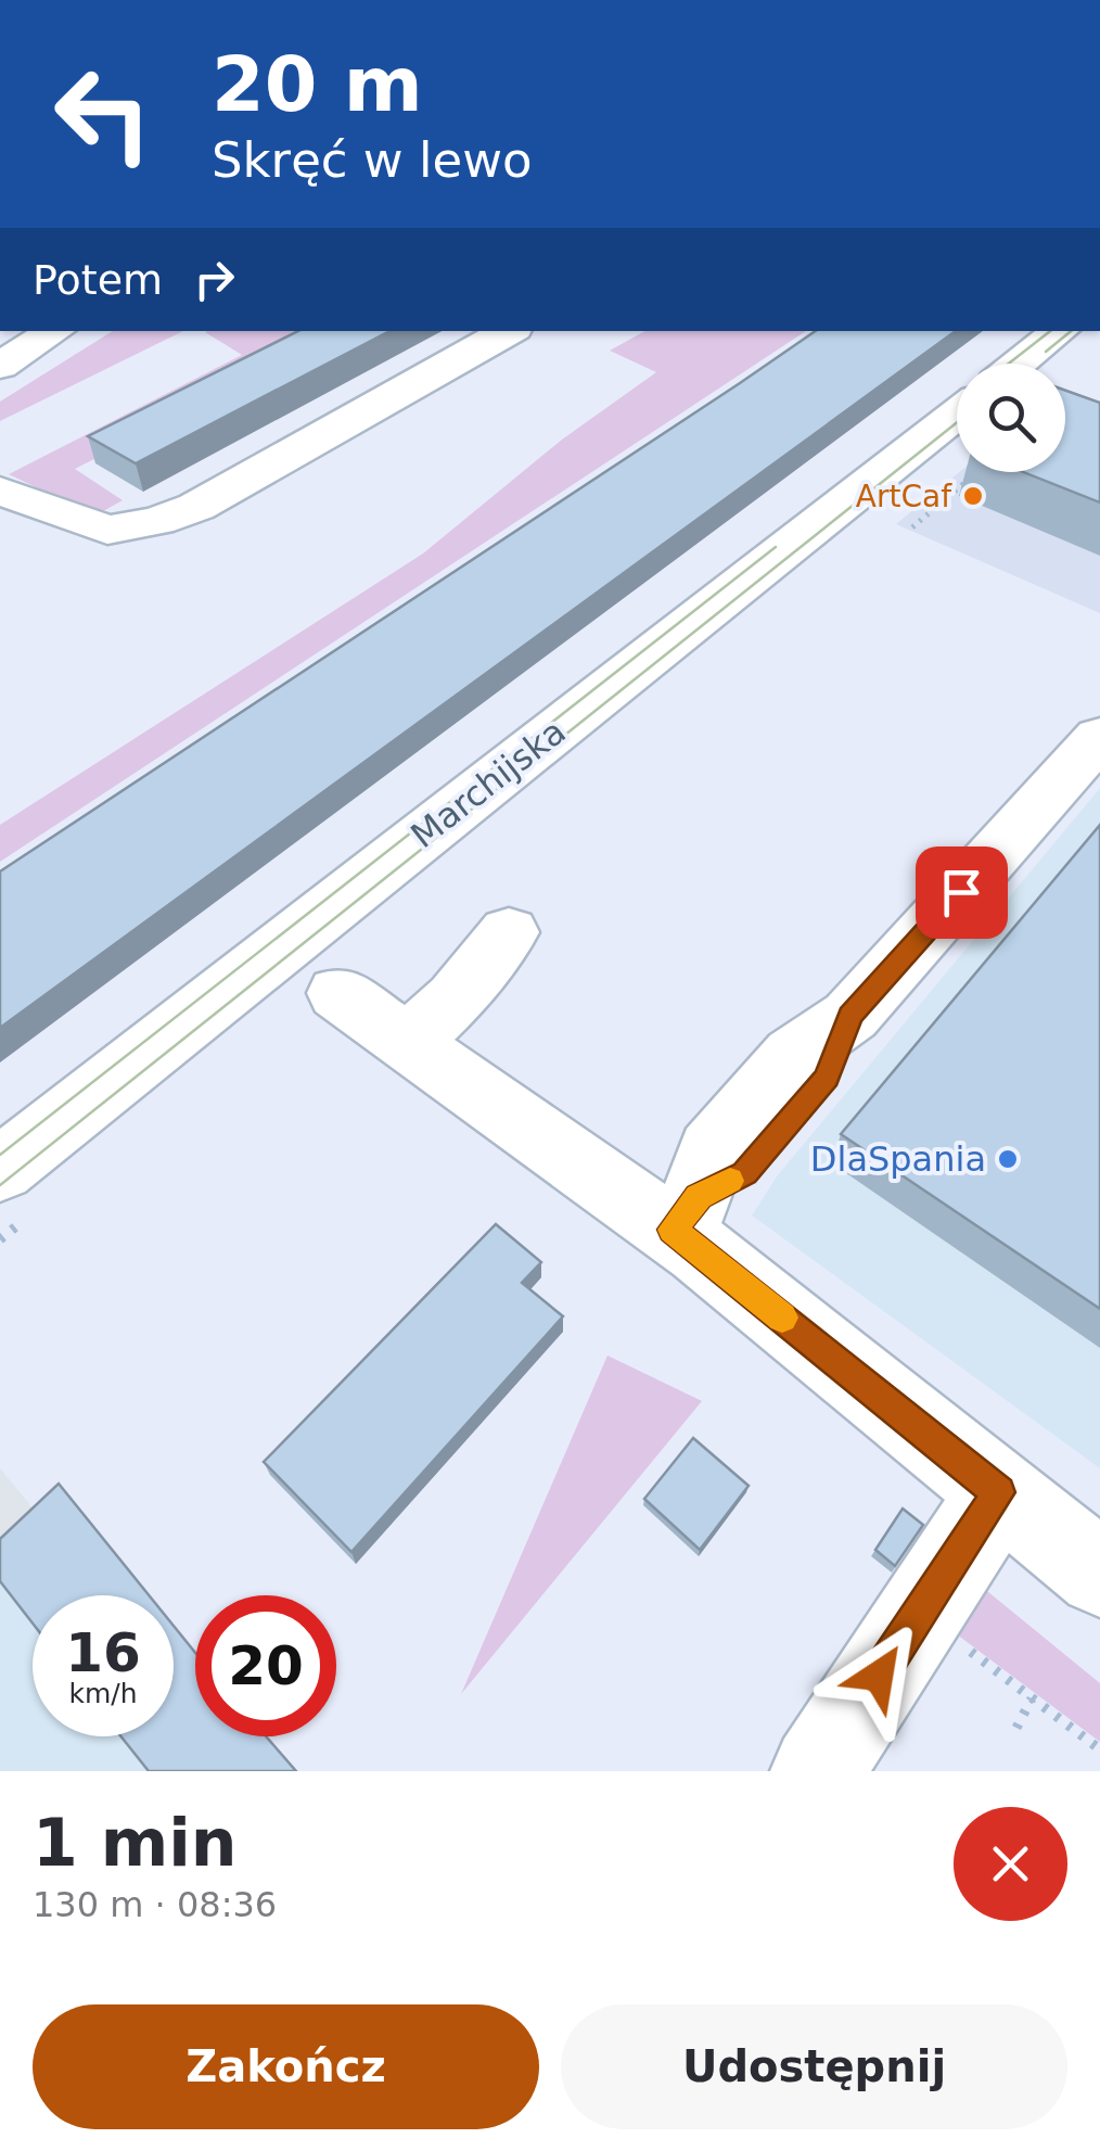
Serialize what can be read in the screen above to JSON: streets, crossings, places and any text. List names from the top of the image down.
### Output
{
  "streets": {
    "street": ["Marchijska"]
  },
  "places": ["ArtCaf", "DlaSpania"],
  "page": {
    "turn": ["20 m", "Skręć w lewo"],
    "then": "Potem",
    "speed": "16 km/h",
    "limit": "20",
    "heading": ["1 min", "130 m · 08:36"],
    "buttons": ["Zakończ", "Udostępnij"]
  }
}
